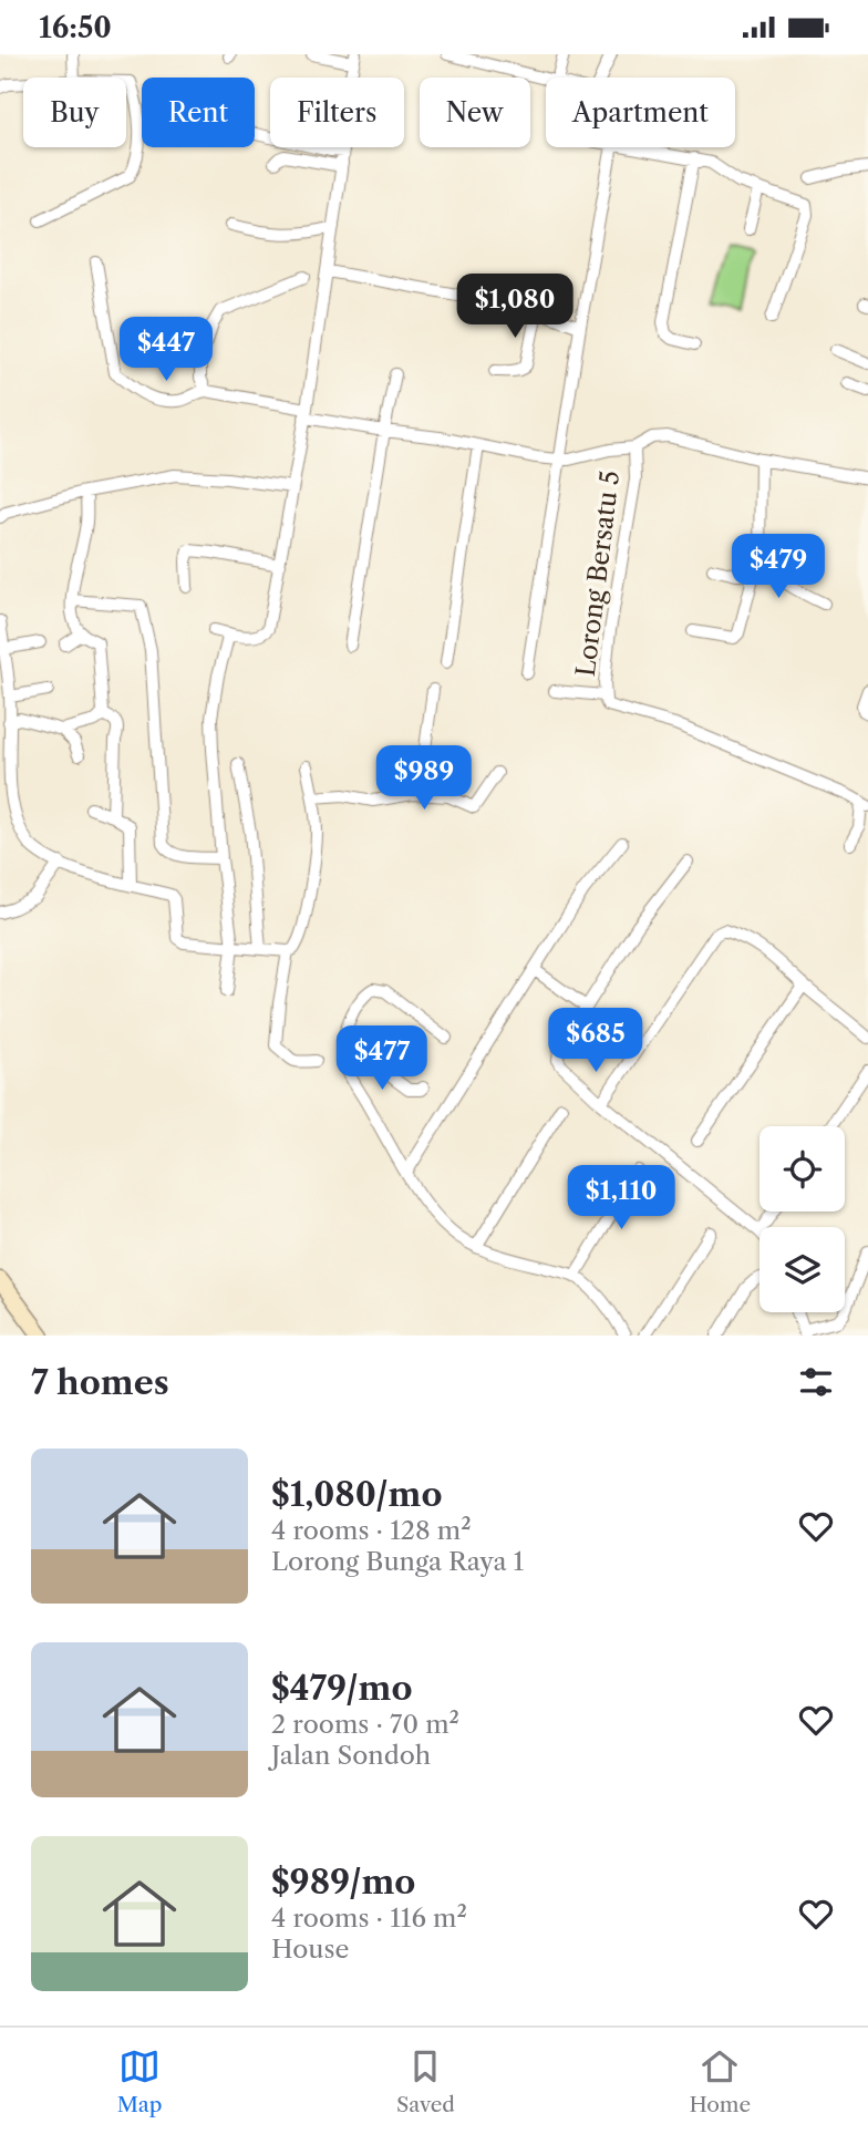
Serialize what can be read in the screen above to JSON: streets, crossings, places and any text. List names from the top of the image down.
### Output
{
  "streets": {
    "street": ["Lorong Bersatu 5"]
  },
  "page": {
    "status": "16:50",
    "chip": [
      "Buy",
      "Rent",
      "Filters",
      "New",
      "Apartment"
    ],
    "price": [
      "$1,080",
      "$447",
      "$479",
      "$989",
      "$685",
      "$477",
      "$1,110"
    ],
    "heading": "7 homes",
    "list": [
      {
        "name": "$1,080/mo",
        "note": "4 rooms · 128 m² · Lorong Bunga Raya 1"
      },
      {
        "name": "$479/mo",
        "note": "2 rooms · 70 m² · Jalan Sondoh"
      },
      {
        "name": "$989/mo",
        "note": "4 rooms · 116 m² · House"
      }
    ],
    "tabs": ["Map", "Saved", "Home"]
  }
}
